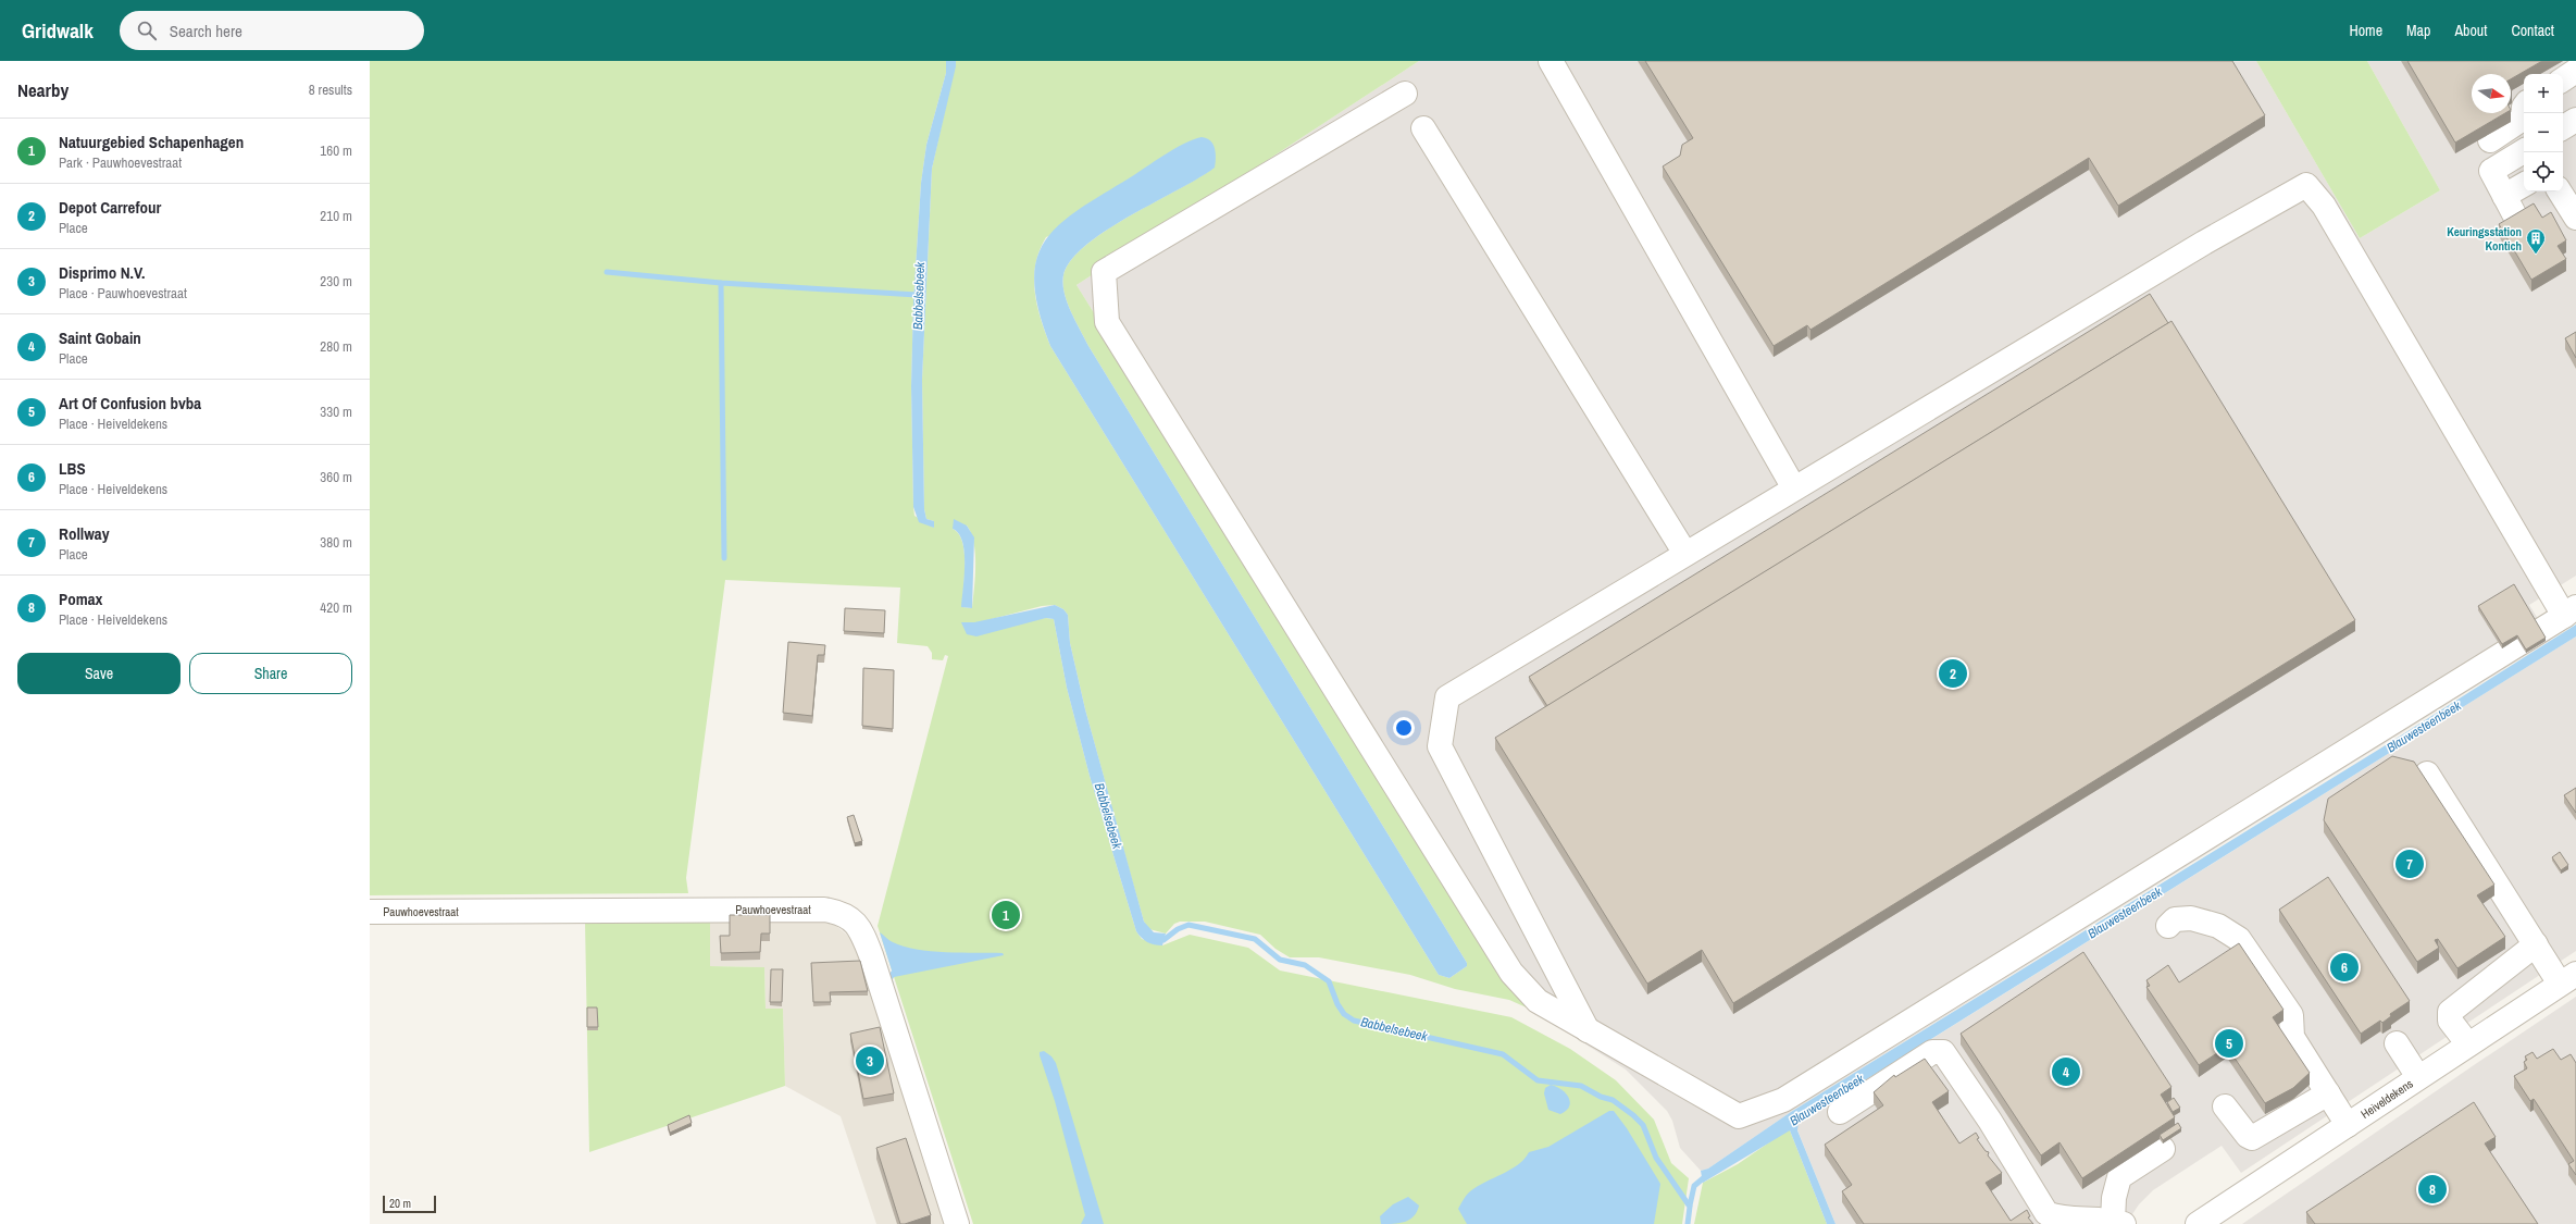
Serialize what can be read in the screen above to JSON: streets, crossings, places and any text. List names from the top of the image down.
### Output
{
  "streets": {
    "street": ["Pauwhoevestraat", "Heiveldekens"]
  },
  "water": ["Babbelsebeek", "Blauwesteenbeek"],
  "places": {
    "building": ["Keuringsstation Kontich"]
  },
  "scale_bar": "20 m",
  "north": "right",
  "page": {
    "header": "Gridwalk",
    "search": "Search here",
    "nav": [
      "Home",
      "Map",
      "About",
      "Contact"
    ],
    "heading": ["Nearby", "8 results"],
    "map_buttons": ["+", "−"],
    "list": [
      {
        "mark": "1",
        "name": "Natuurgebied Schapenhagen",
        "note": "Park · Pauwhoevestraat",
        "value": "160 m"
      },
      {
        "mark": "2",
        "name": "Depot Carrefour",
        "note": "Place",
        "value": "210 m"
      },
      {
        "mark": "3",
        "name": "Disprimo N.V.",
        "note": "Place · Pauwhoevestraat",
        "value": "230 m"
      },
      {
        "mark": "4",
        "name": "Saint Gobain",
        "note": "Place",
        "value": "280 m"
      },
      {
        "mark": "5",
        "name": "Art Of Confusion bvba",
        "note": "Place · Heiveldekens",
        "value": "330 m"
      },
      {
        "mark": "6",
        "name": "LBS",
        "note": "Place · Heiveldekens",
        "value": "360 m"
      },
      {
        "mark": "7",
        "name": "Rollway",
        "note": "Place",
        "value": "380 m"
      },
      {
        "mark": "8",
        "name": "Pomax",
        "note": "Place · Heiveldekens",
        "value": "420 m"
      }
    ],
    "buttons": ["Save", "Share"],
    "pins": [
      "2",
      "7",
      "1",
      "6",
      "5",
      "3",
      "4",
      "8"
    ],
    "scale": "20 m"
  }
}
